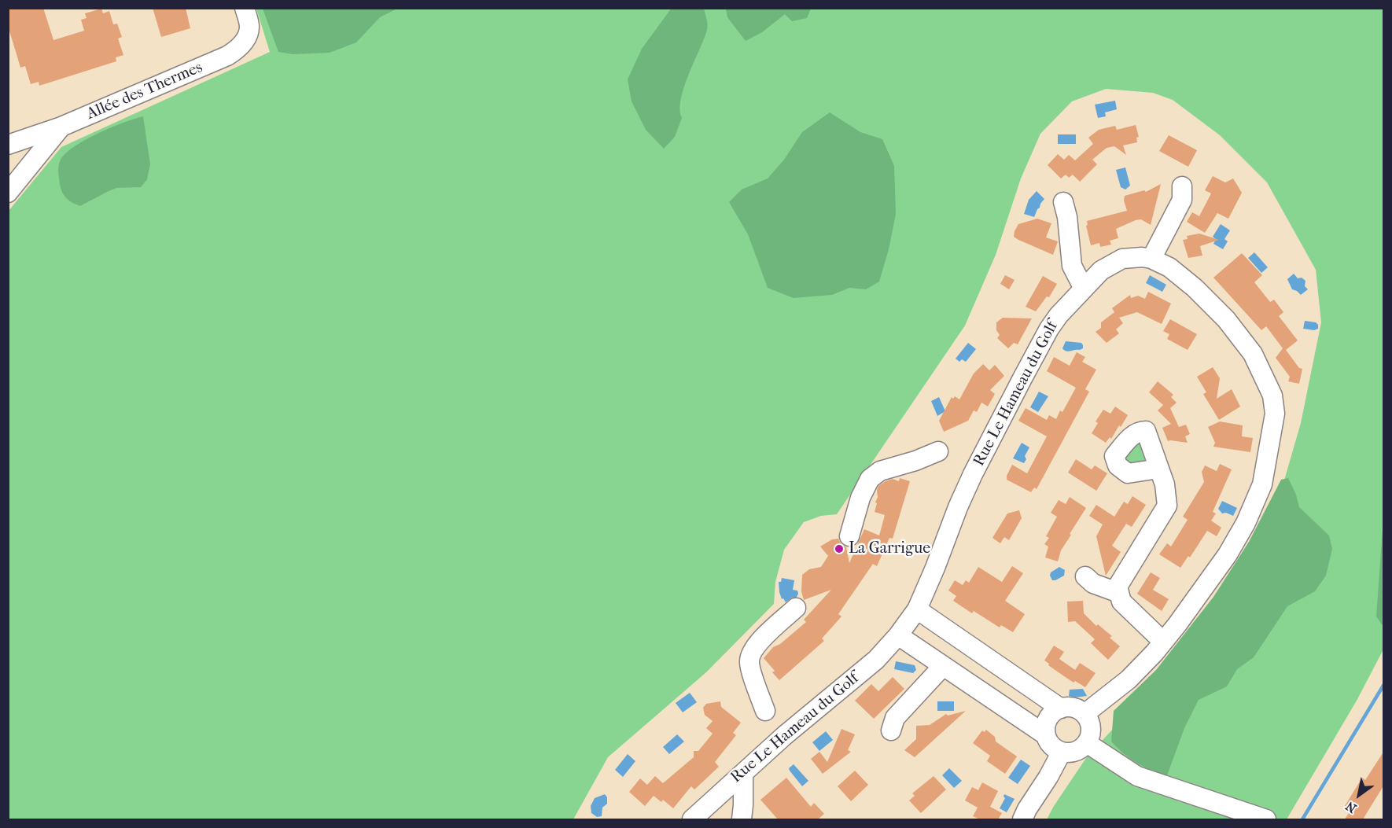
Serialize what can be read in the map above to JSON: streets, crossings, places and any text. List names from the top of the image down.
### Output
{
  "streets": {
    "street": ["Allée des Thermes", "Rue Le Hameau du Golf"]
  },
  "places": ["La Garrigue"],
  "north": "bottom left"
}
